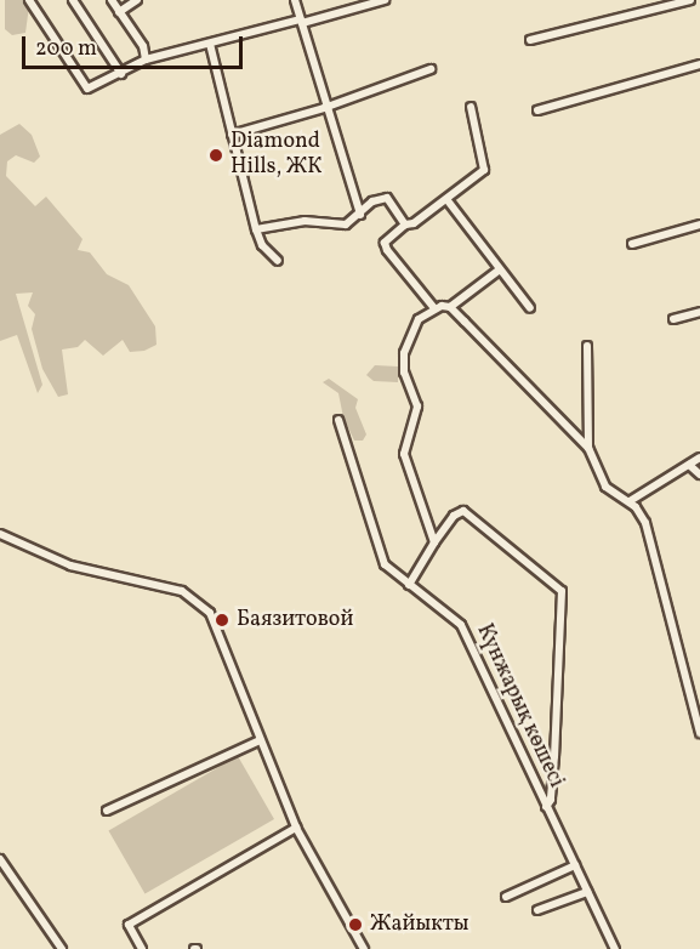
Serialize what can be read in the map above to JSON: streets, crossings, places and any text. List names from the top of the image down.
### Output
{
  "streets": {
    "street": ["Күнжарық көшесі"]
  },
  "places": ["Diamond Hills, ЖК", "Баязитовой", "Жайыкты"],
  "scale_bar": "200 m"
}
